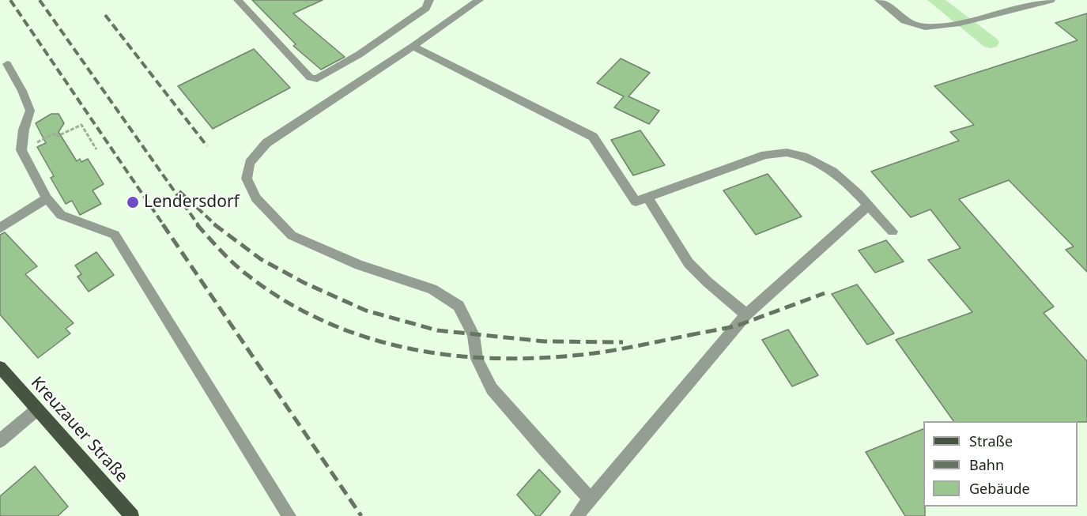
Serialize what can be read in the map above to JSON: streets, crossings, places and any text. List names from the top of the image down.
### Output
{
  "streets": {
    "main road": ["Kreuzauer Straße"]
  },
  "places": ["Lendersdorf"],
  "legend": ["Straße", "Bahn", "Gebäude"]
}
